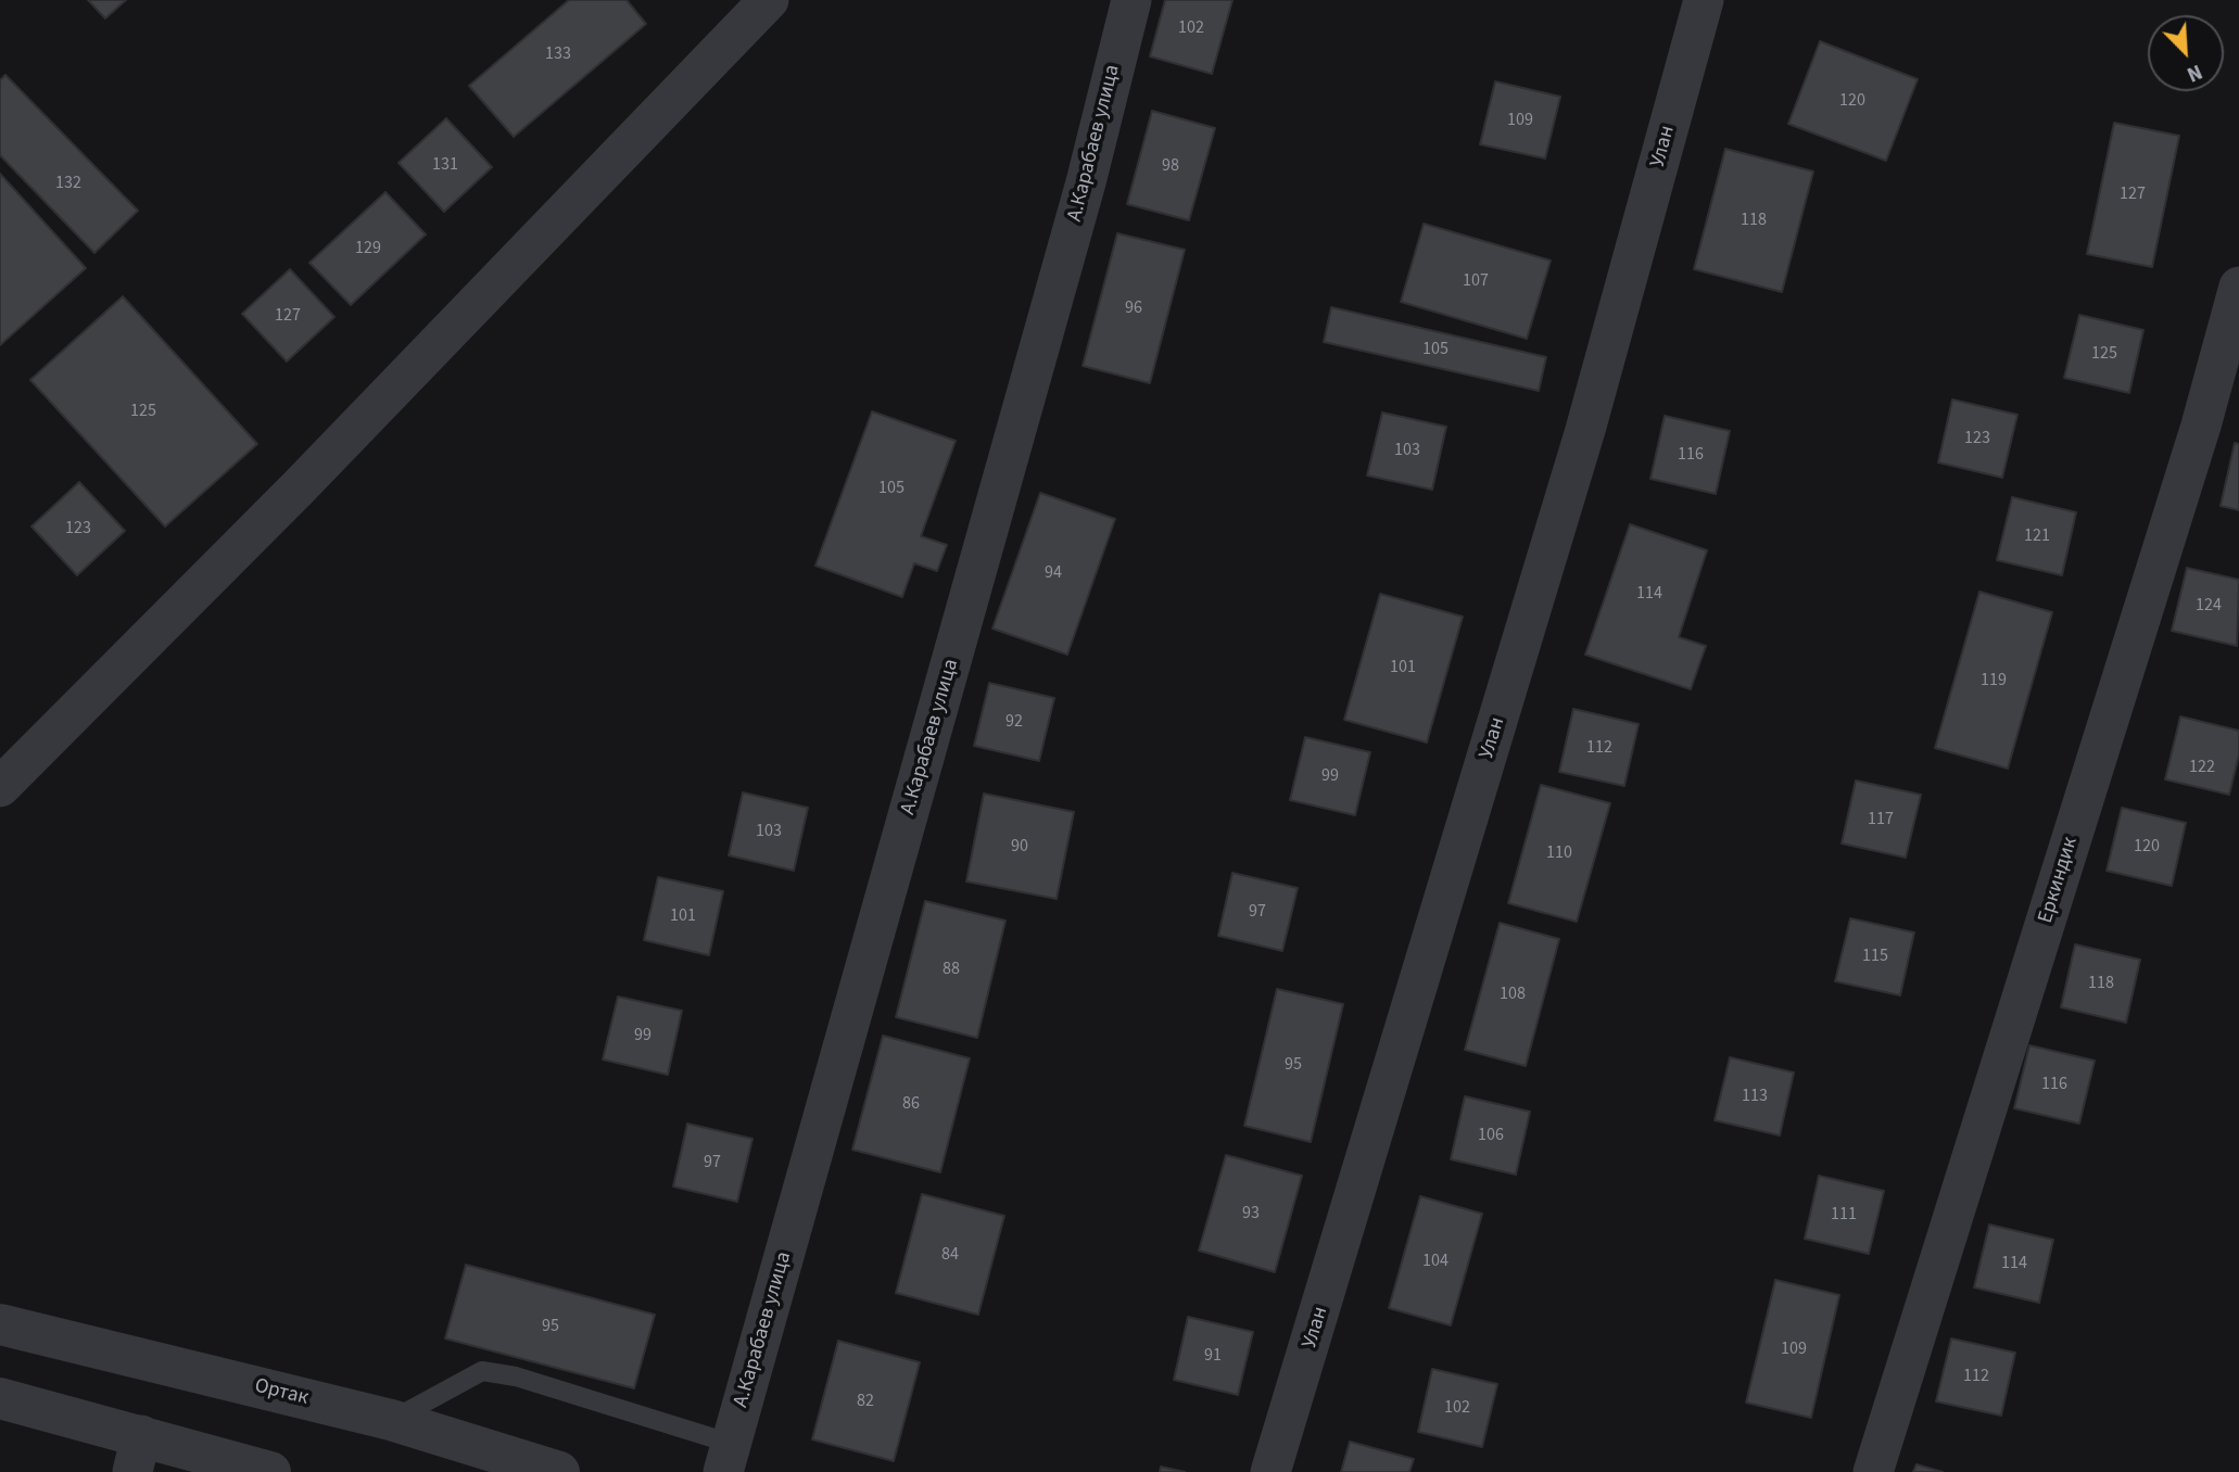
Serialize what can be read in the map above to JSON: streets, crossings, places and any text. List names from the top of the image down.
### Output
{
  "streets": {
    "street": [
      "А.Карабаев улица",
      "Улан",
      "Еркиндик",
      "Ортак"
    ]
  },
  "house_numbers": [
    "102",
    "133",
    "120",
    "109",
    "131",
    "98",
    "132",
    "127",
    "118",
    "129",
    "107",
    "96",
    "127",
    "105",
    "125",
    "125",
    "123",
    "103",
    "116",
    "105",
    "123",
    "121",
    "94",
    "114",
    "124",
    "101",
    "119",
    "92",
    "112",
    "122",
    "99",
    "117",
    "103",
    "90",
    "120",
    "110",
    "97",
    "101",
    "115",
    "88",
    "118",
    "108",
    "99",
    "95",
    "116",
    "113",
    "86",
    "106",
    "97",
    "93",
    "111",
    "84",
    "104",
    "114",
    "95",
    "109",
    "91",
    "112",
    "82",
    "102"
  ],
  "north": "bottom right"
}
